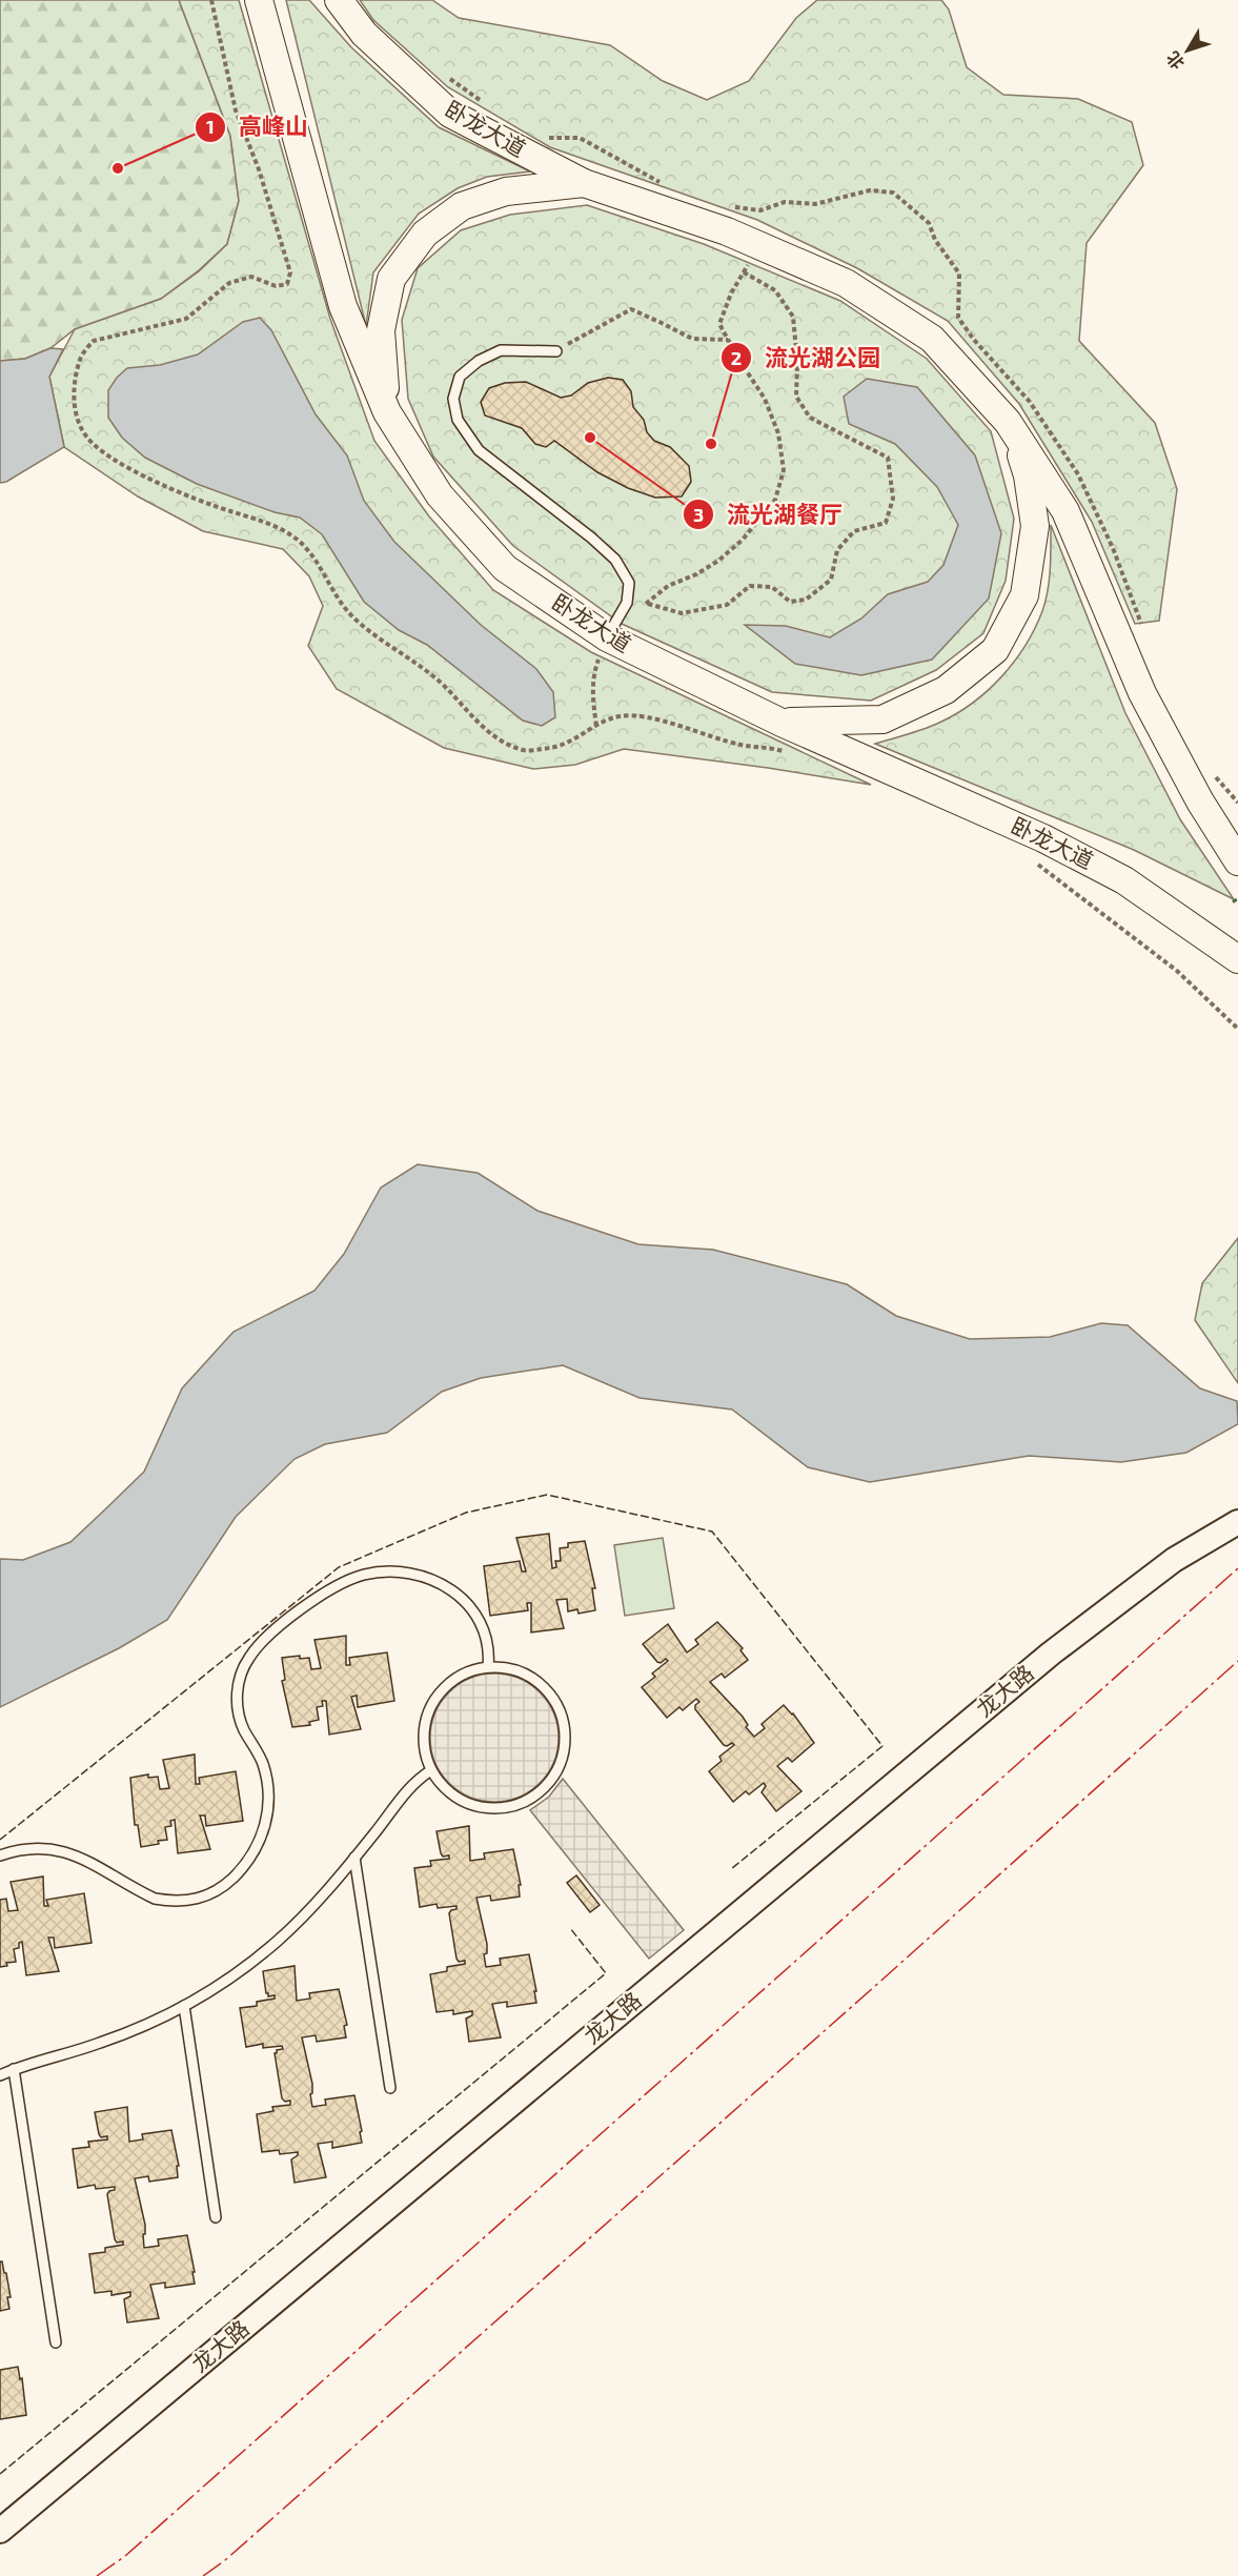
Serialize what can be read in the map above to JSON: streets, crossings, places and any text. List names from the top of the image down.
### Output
{
  "streets": {
    "main road": ["卧龙大道"],
    "street": ["龙大路"]
  },
  "places": ["高峰山", "流光湖餐厅", "流光湖公园"],
  "north": "bottom left"
}
